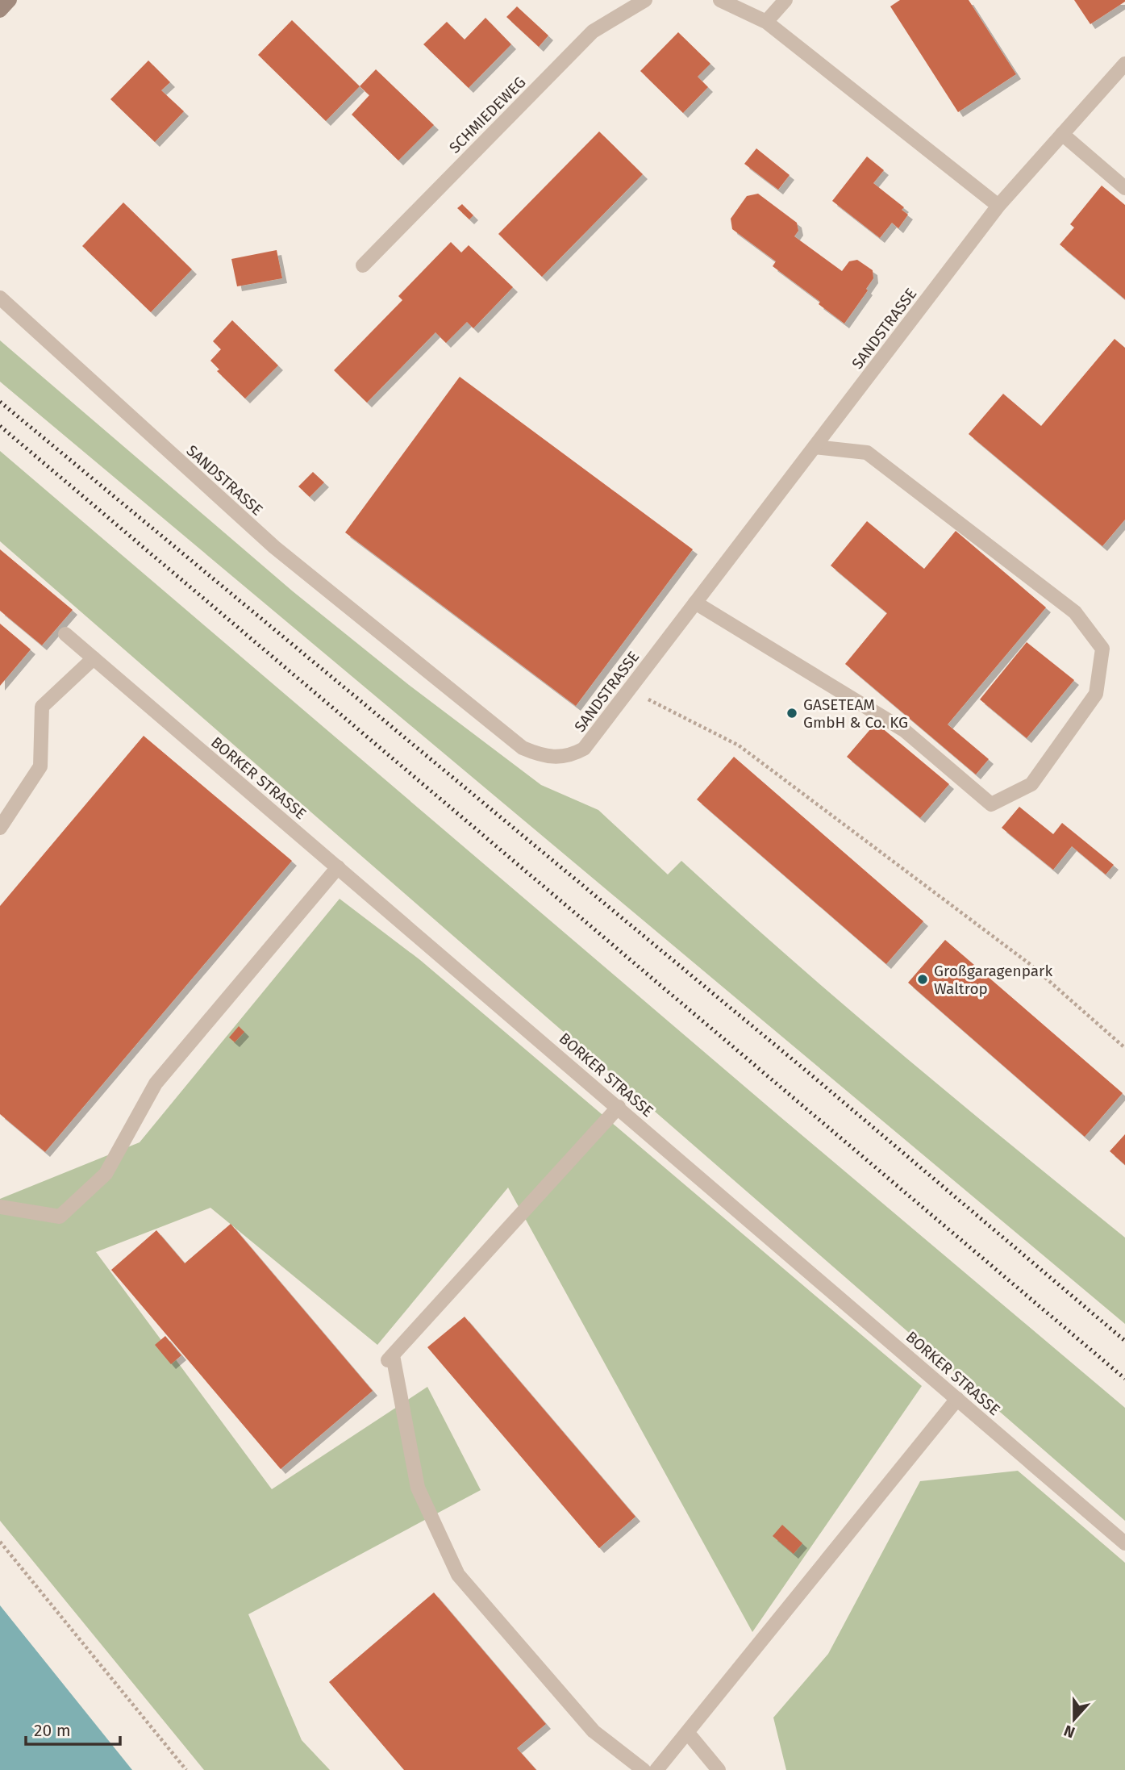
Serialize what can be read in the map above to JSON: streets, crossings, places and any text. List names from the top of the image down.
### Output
{
  "streets": {
    "street": ["SCHMIEDEWEG", "SANDSTRASSE", "BORKER STRASSE"]
  },
  "places": ["GASETEAM GmbH & Co. KG", "Großgaragenpark Waltrop"],
  "scale_bar": "20 m",
  "north": "bottom"
}
